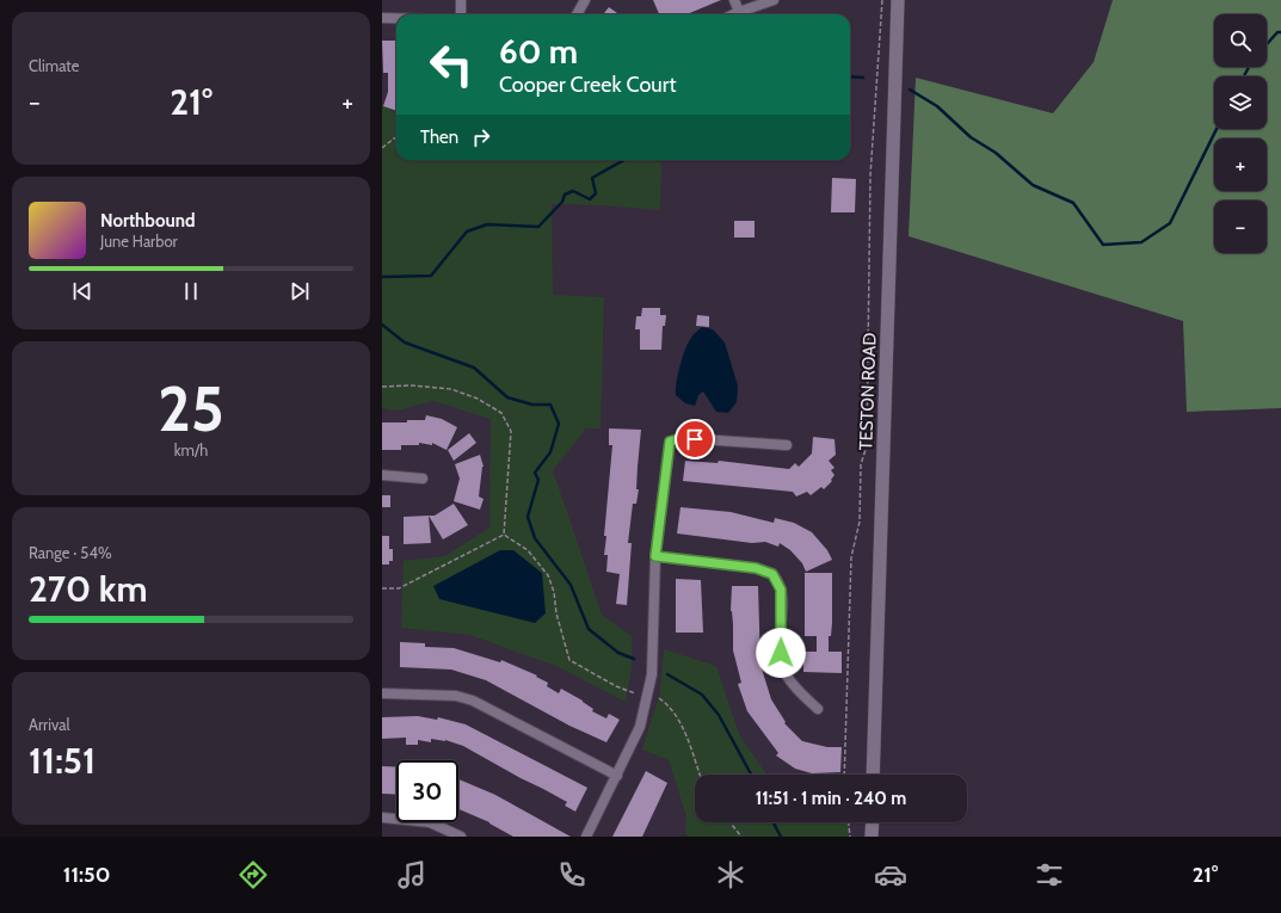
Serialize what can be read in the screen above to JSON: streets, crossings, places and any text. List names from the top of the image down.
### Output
{
  "streets": {
    "main road": ["TESTON ROAD"]
  },
  "page": {
    "tile": [
      "Climate",
      ["25", "km/h"],
      ["Range · 54%", "270 km"],
      ["Arrival", "11:51"]
    ],
    "map_buttons": ["+", "−"],
    "turn": ["60 m", "Cooper Creek Court"],
    "heat": ["−", "21°", "+"],
    "then": "Then",
    "song": ["Northbound", "June Harbor"],
    "limit": "30",
    "trip": "11:51 · 1 min · 240 m",
    "tabs": ["11:50", "21°"]
  }
}
